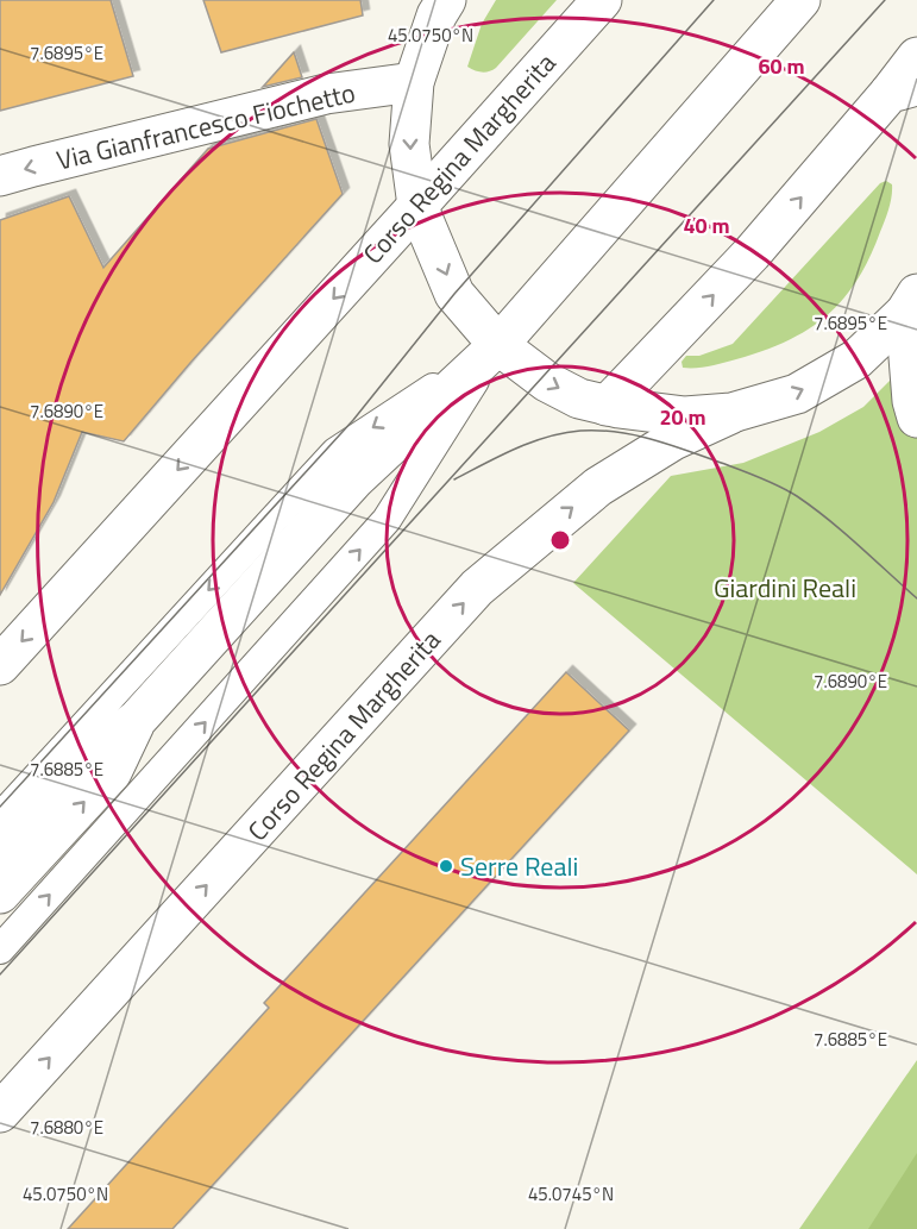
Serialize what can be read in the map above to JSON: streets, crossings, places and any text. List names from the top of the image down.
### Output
{
  "streets": {
    "main road": ["Via Gianfrancesco Fiochetto", "Corso Regina Margherita"]
  },
  "one_way": ["Via Gianfrancesco Fiochetto"],
  "parks": ["Giardini Reali"],
  "places": ["Serre Reali"],
  "coordinates": [
    "45.0750°N",
    "7.6895°E",
    "7.6890°E",
    "7.6885°E",
    "7.6880°E",
    "45.0745°N"
  ],
  "rings": ["60 m", "40 m", "20 m"]
}
